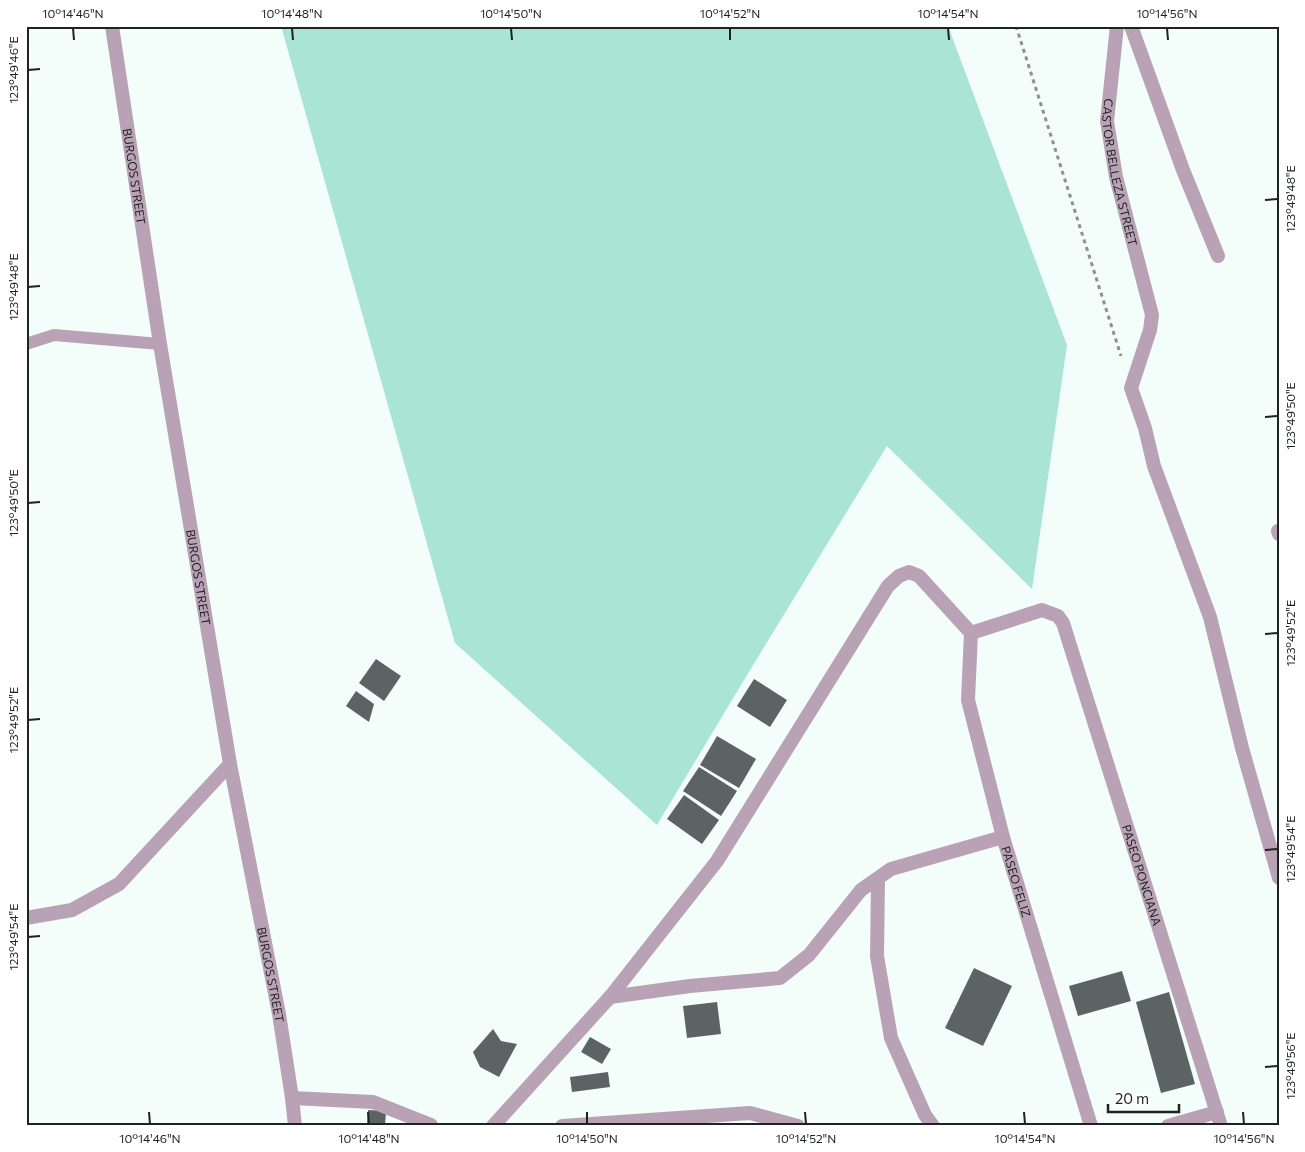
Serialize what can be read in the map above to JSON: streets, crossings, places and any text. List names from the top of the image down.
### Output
{
  "streets": {
    "street": [
      "CASTOR BELLEZA STREET",
      "BURGOS STREET",
      "PASEO PONCIANA",
      "PASEO FELIZ"
    ]
  },
  "crossings": [
    ["PASEO PONCIANA", "PASEO FELIZ"]
  ],
  "scale_bar": "20 m",
  "coordinates": [
    "10°14'46\"N",
    "10°14'48\"N",
    "10°14'50\"N",
    "10°14'52\"N",
    "10°14'54\"N",
    "10°14'56\"N",
    "123°49'46\"E",
    "123°49'48\"E",
    "123°49'50\"E",
    "123°49'52\"E",
    "123°49'54\"E",
    "123°49'56\"E"
  ]
}
